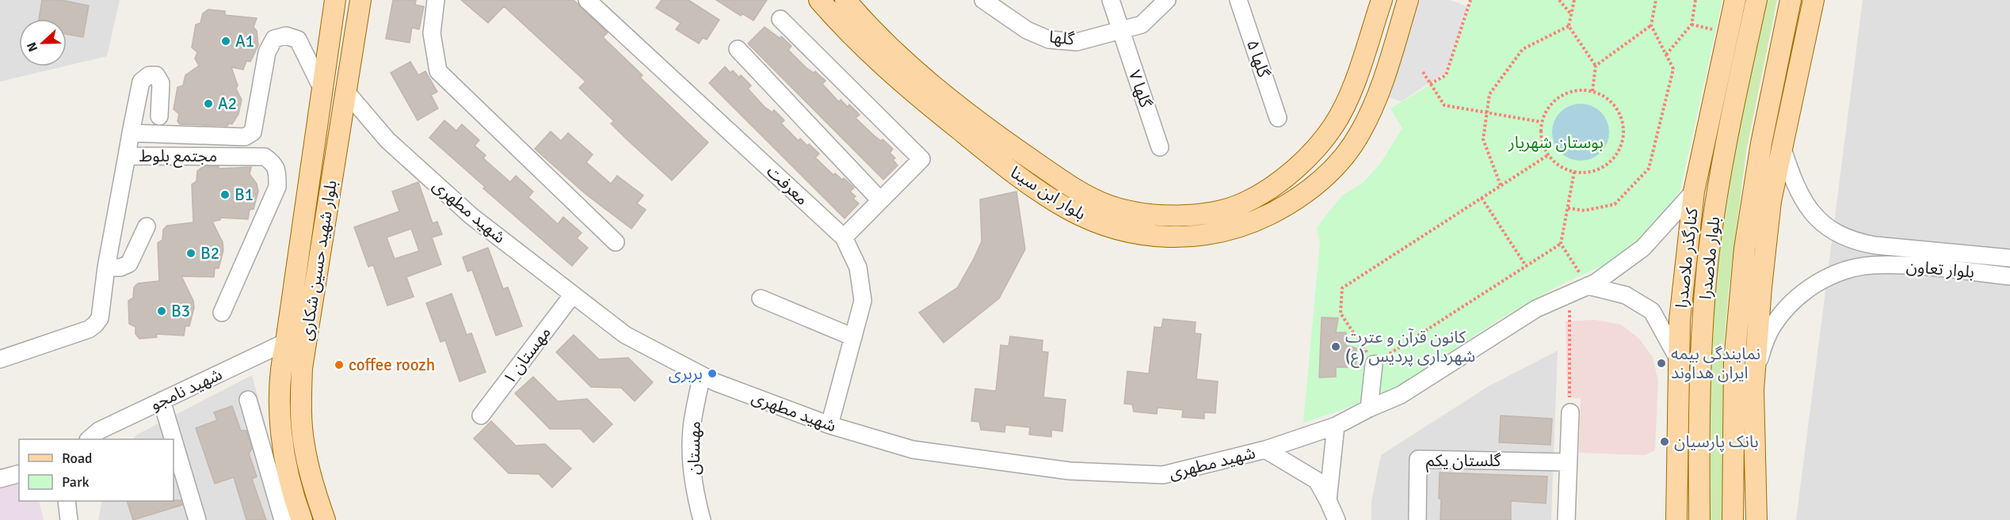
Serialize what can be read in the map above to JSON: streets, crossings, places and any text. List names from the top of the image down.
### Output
{
  "streets": {
    "main road": [
      "بلوار ابن سینا",
      "کنارگذر ملاصدرا",
      "بلوار ملاصدرا",
      "بلوار شهید حسین شکاری"
    ],
    "street": [
      "گلها",
      "گلها ۵",
      "گلها ۷",
      "مجتمع بلوط",
      "معرفت",
      "شهید مطهری",
      "بلوار تعاون",
      "مهستان ۱",
      "شهید نامجو",
      "مهستان",
      "گلستان یکم"
    ]
  },
  "crossings": [
    ["گلها", "گلها ۷"],
    ["مجتمع بلوط", "بلوار شهید حسین شکاری"],
    ["معرفت", "شهید مطهری"],
    ["شهید مطهری", "کنارگذر ملاصدرا"],
    ["شهید مطهری", "بلوار شهید حسین شکاری"],
    ["شهید مطهری", "مهستان ۱"],
    ["شهید مطهری", "مهستان"],
    ["بلوار شهید حسین شکاری", "شهید نامجو"]
  ],
  "parks": ["بوستان شهریار"],
  "places": [
    "A1",
    "A2",
    "B1",
    "B2",
    "B3",
    "کانون قرآن و عترت (ع) شهرداری پردیس",
    "نمایندگی بیمه ایران هداوند",
    "coffee roozh",
    "بربری",
    "بانک پارسیان"
  ],
  "legend": ["Road", "Park"],
  "north": "left"
}
